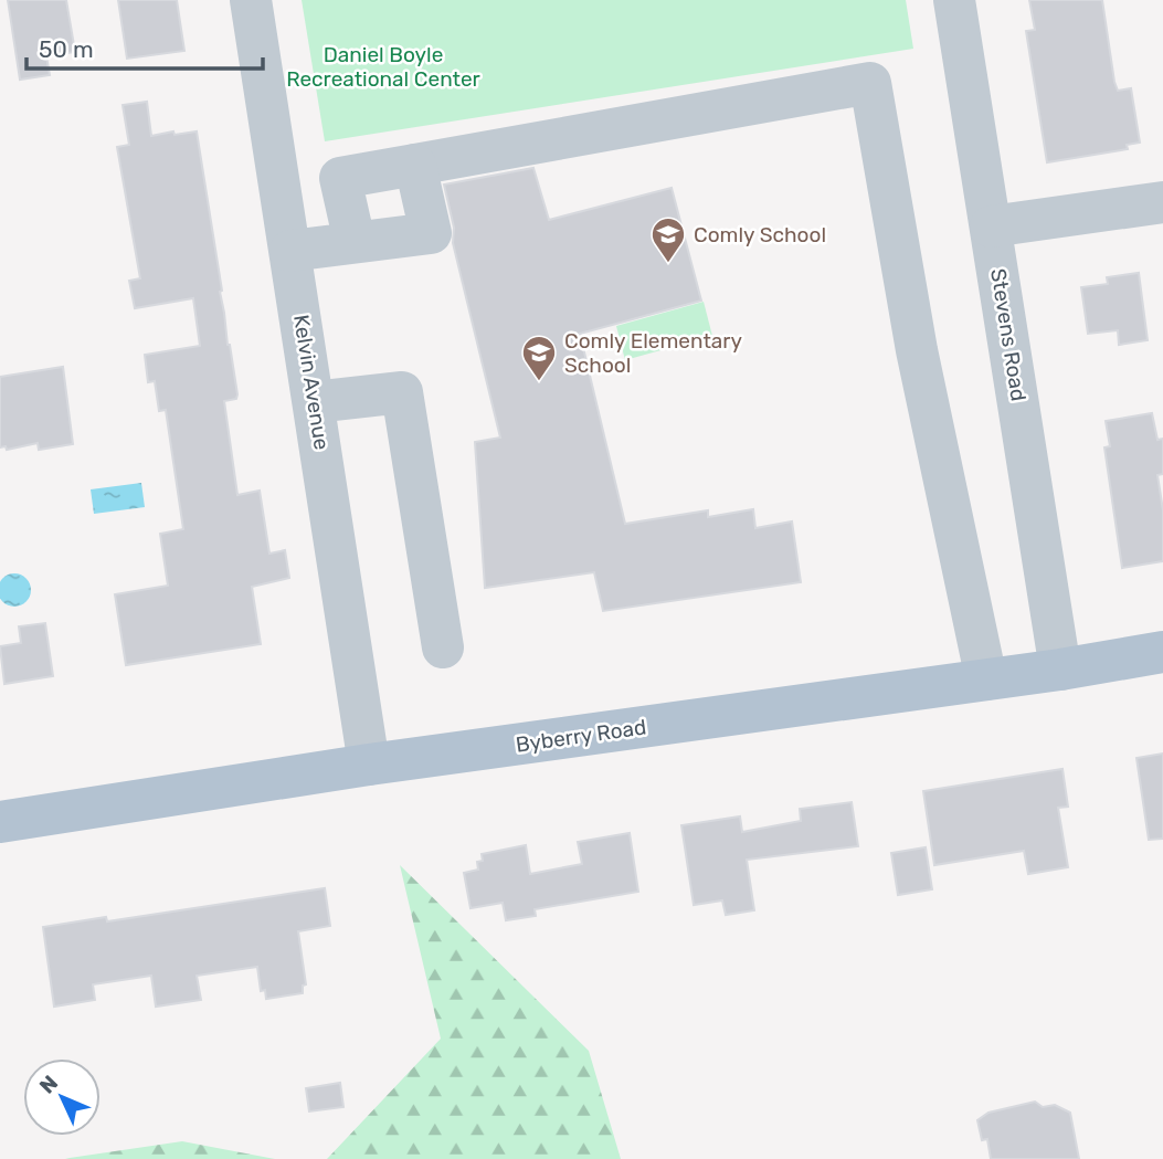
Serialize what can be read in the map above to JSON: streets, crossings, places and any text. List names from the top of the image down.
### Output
{
  "streets": {
    "main road": ["Byberry Road"],
    "street": ["Stevens Road", "Kelvin Avenue"]
  },
  "crossings": [
    ["Stevens Road", "Byberry Road"],
    ["Kelvin Avenue", "Byberry Road"]
  ],
  "parks": ["Daniel Boyle Recreational Center"],
  "places": {
    "school or university": ["Comly School", "Comly Elementary School"]
  },
  "scale_bar": "50 m",
  "north": "top left"
}
